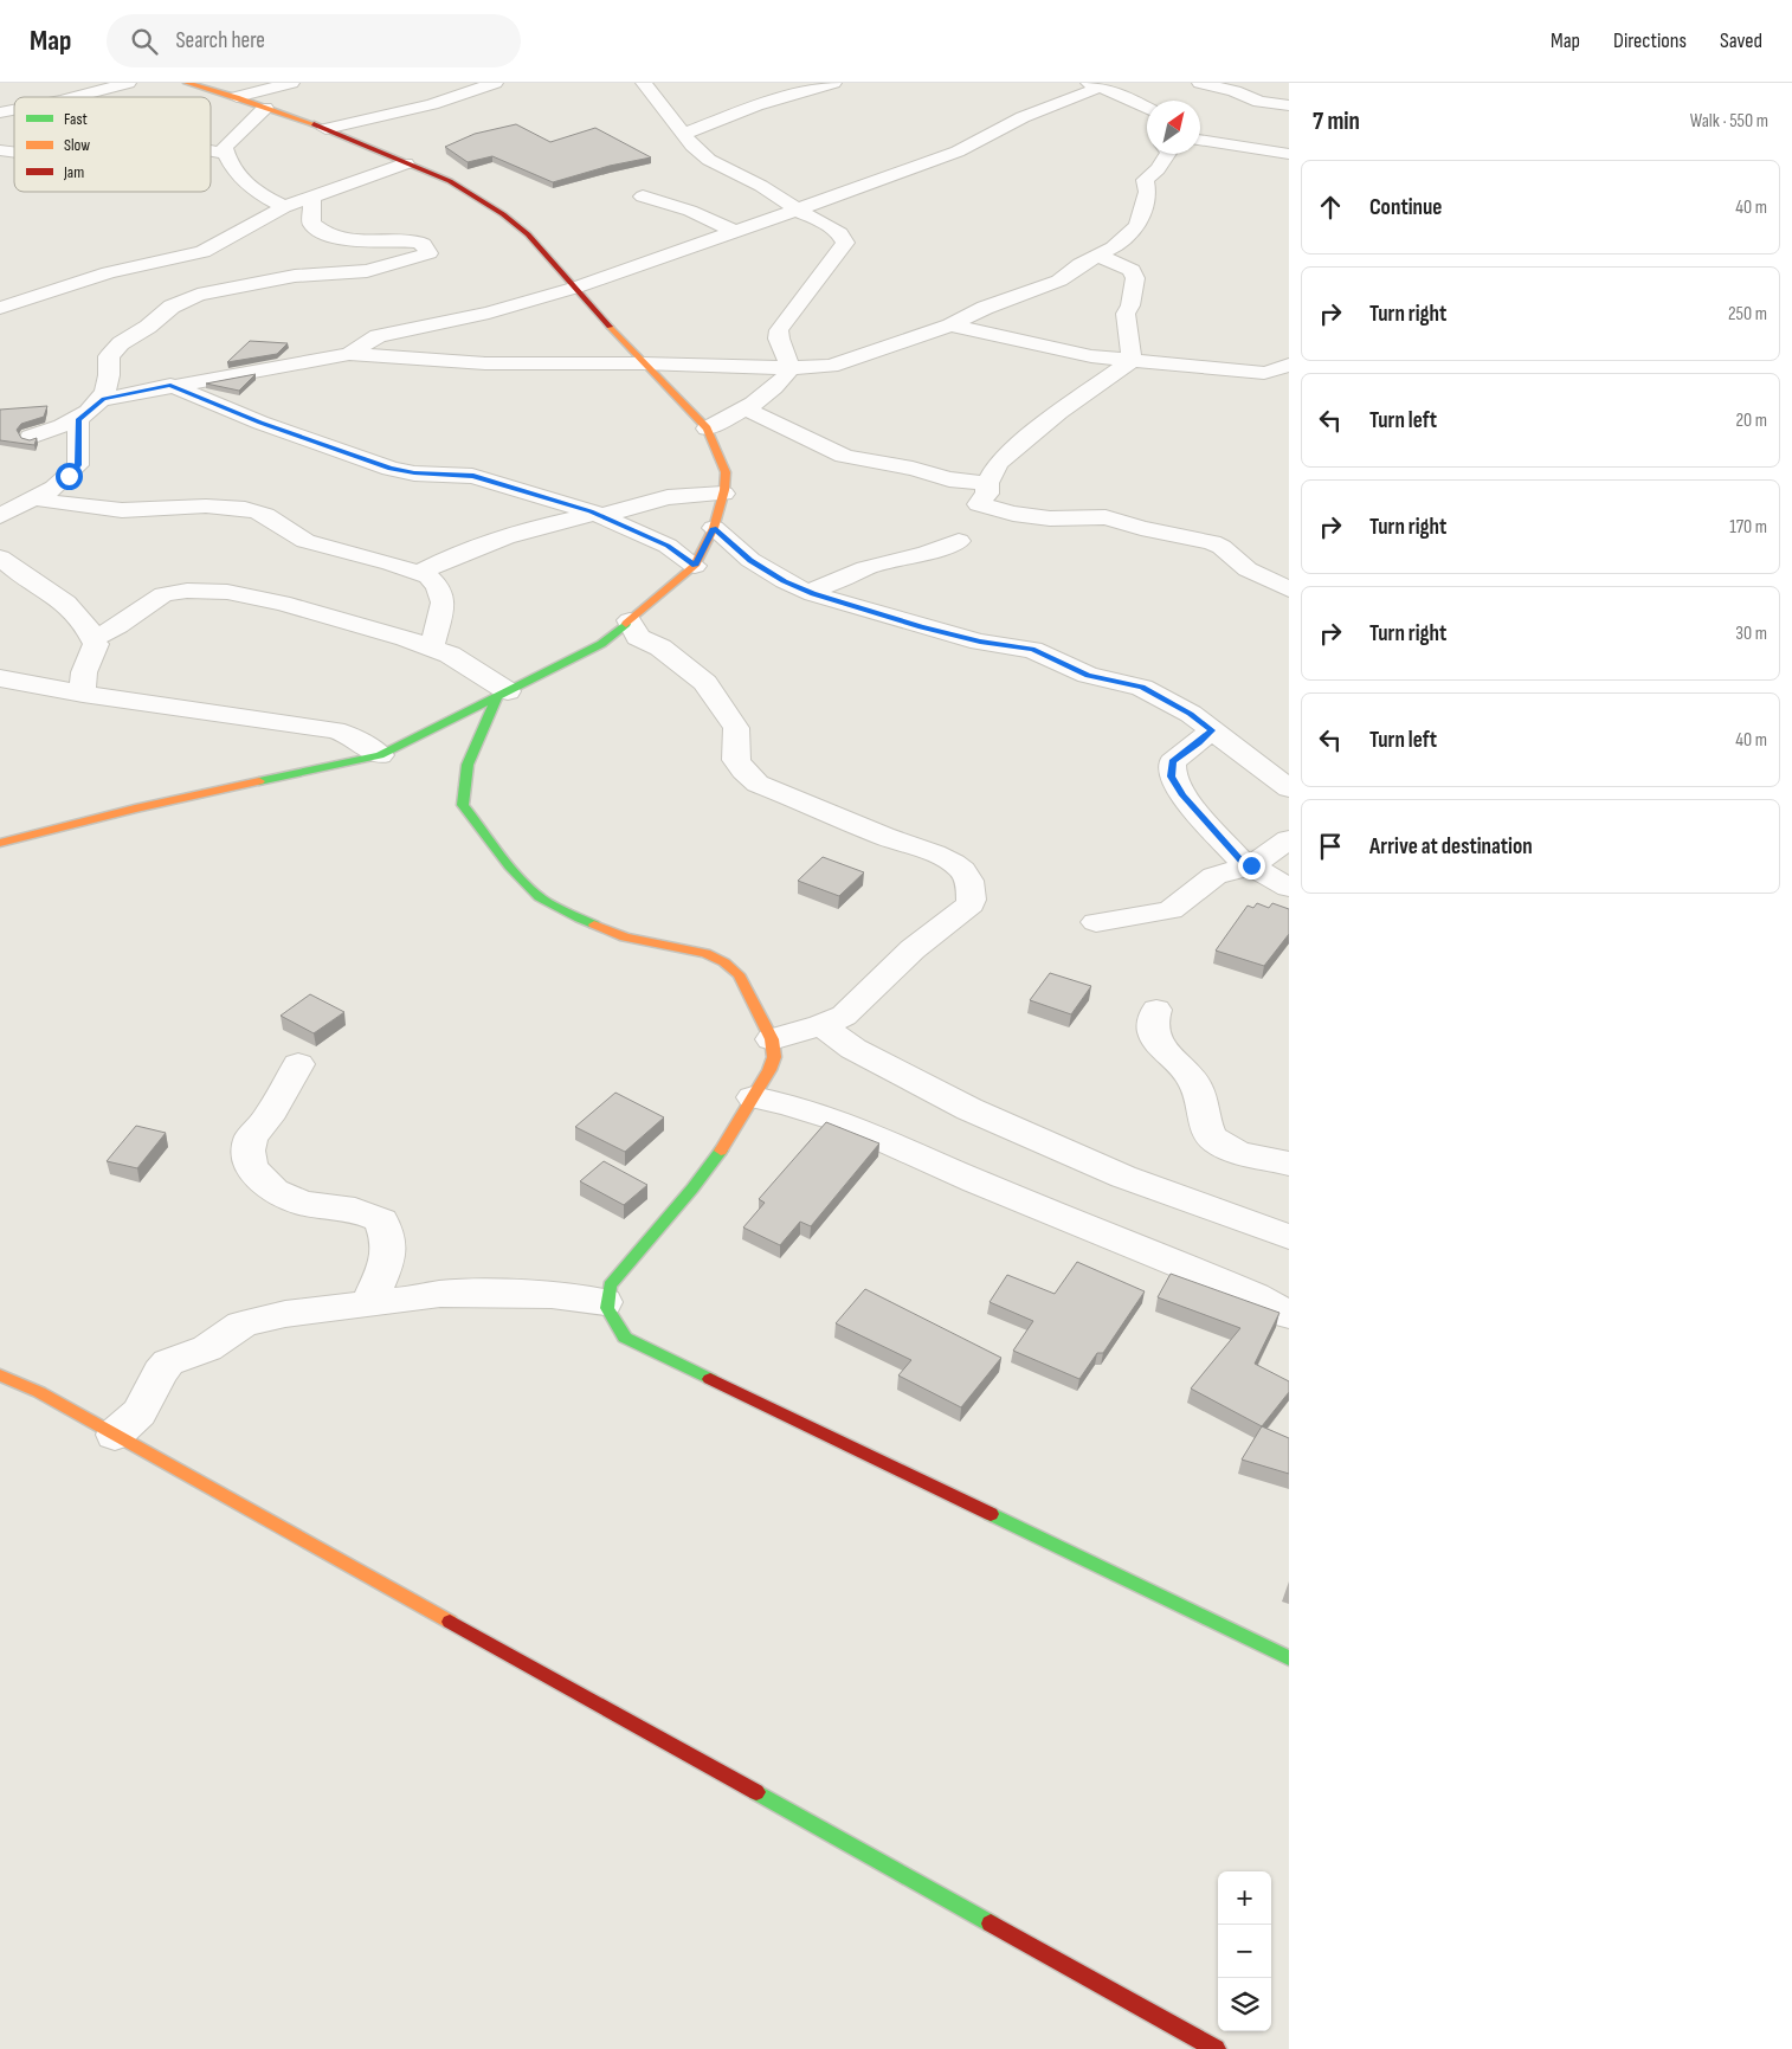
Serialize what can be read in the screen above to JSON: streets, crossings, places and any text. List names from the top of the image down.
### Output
{
  "legend": ["Fast", "Slow", "Jam"],
  "north": "top right",
  "page": {
    "header": "Map",
    "search": "Search here",
    "nav": ["Map", "Directions", "Saved"],
    "heading": ["7 min", "Walk · 550 m"],
    "list": [
      ["Continue", "40 m"],
      ["Turn right", "250 m"],
      ["Turn left", "20 m"],
      ["Turn right", "170 m"],
      ["Turn right", "30 m"],
      ["Turn left", "40 m"],
      "Arrive at destination"
    ],
    "map_buttons": ["+", "−"]
  }
}
